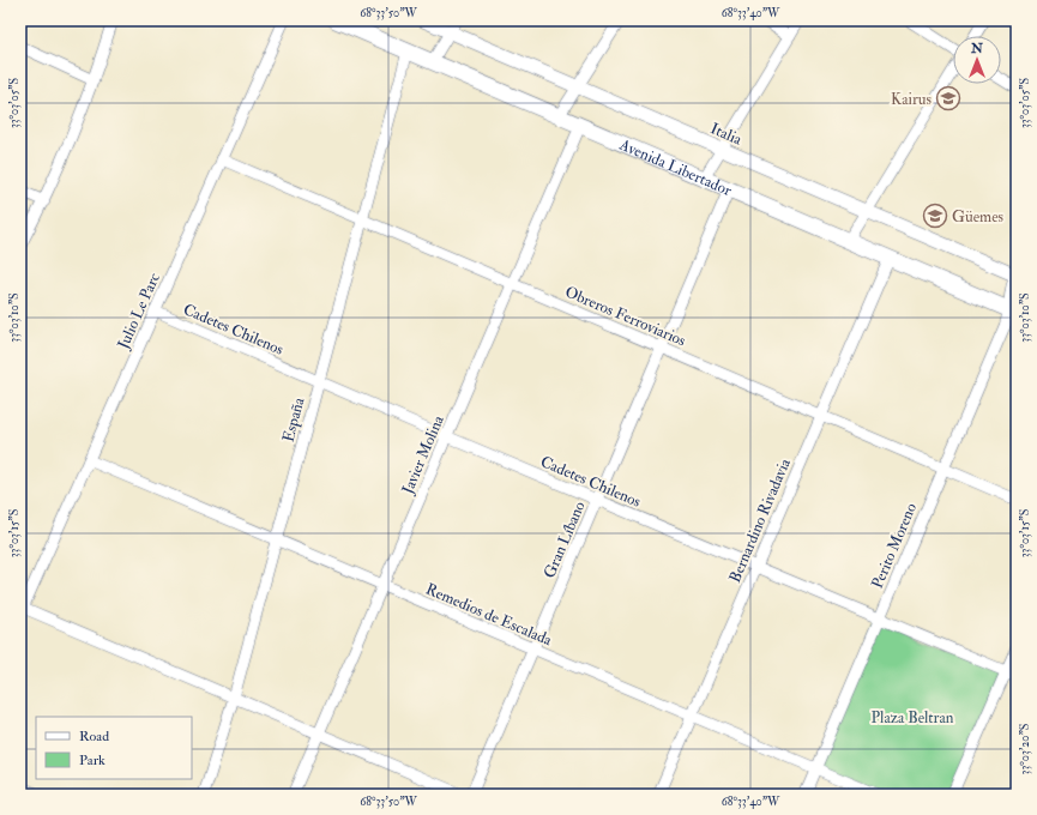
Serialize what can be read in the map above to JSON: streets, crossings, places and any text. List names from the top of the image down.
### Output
{
  "streets": {
    "main road": ["Avenida Libertador"],
    "street": [
      "Italia",
      "Julio Le Parc",
      "Obreros Ferroviarios",
      "Cadetes Chilenos",
      "España",
      "Javier Molina",
      "Bernardino Rivadavia",
      "Gran Líbano",
      "Perito Moreno",
      "Remedios de Escalada"
    ]
  },
  "crossings": [
    ["Italia", "Perito Moreno"],
    ["Avenida Libertador", "España"],
    ["Avenida Libertador", "Javier Molina"],
    ["Avenida Libertador", "Bernardino Rivadavia"],
    ["Avenida Libertador", "Gran Líbano"],
    ["Avenida Libertador", "Perito Moreno"],
    ["Julio Le Parc", "Obreros Ferroviarios"],
    ["Julio Le Parc", "Cadetes Chilenos"],
    ["Julio Le Parc", "Remedios de Escalada"],
    ["Obreros Ferroviarios", "España"],
    ["Obreros Ferroviarios", "Javier Molina"],
    ["Obreros Ferroviarios", "Bernardino Rivadavia"],
    ["Obreros Ferroviarios", "Gran Líbano"],
    ["Obreros Ferroviarios", "Perito Moreno"],
    ["Cadetes Chilenos", "España"],
    ["Cadetes Chilenos", "Javier Molina"],
    ["Cadetes Chilenos", "Bernardino Rivadavia"],
    ["Cadetes Chilenos", "Gran Líbano"],
    ["Cadetes Chilenos", "Perito Moreno"],
    ["España", "Remedios de Escalada"],
    ["Javier Molina", "Remedios de Escalada"],
    ["Bernardino Rivadavia", "Remedios de Escalada"],
    ["Gran Líbano", "Remedios de Escalada"],
    ["Perito Moreno", "Remedios de Escalada"]
  ],
  "parks": ["Plaza Beltran"],
  "places": {
    "school or university": ["Kairus", "Güemes"]
  },
  "legend": ["Road", "Park"],
  "north": "top",
  "coordinates": [
    "68°33'50\"W",
    "68°33'40\"W",
    "33°03'05\"S",
    "33°03'10\"S",
    "33°03'15\"S",
    "33°03'20\"S"
  ]
}
